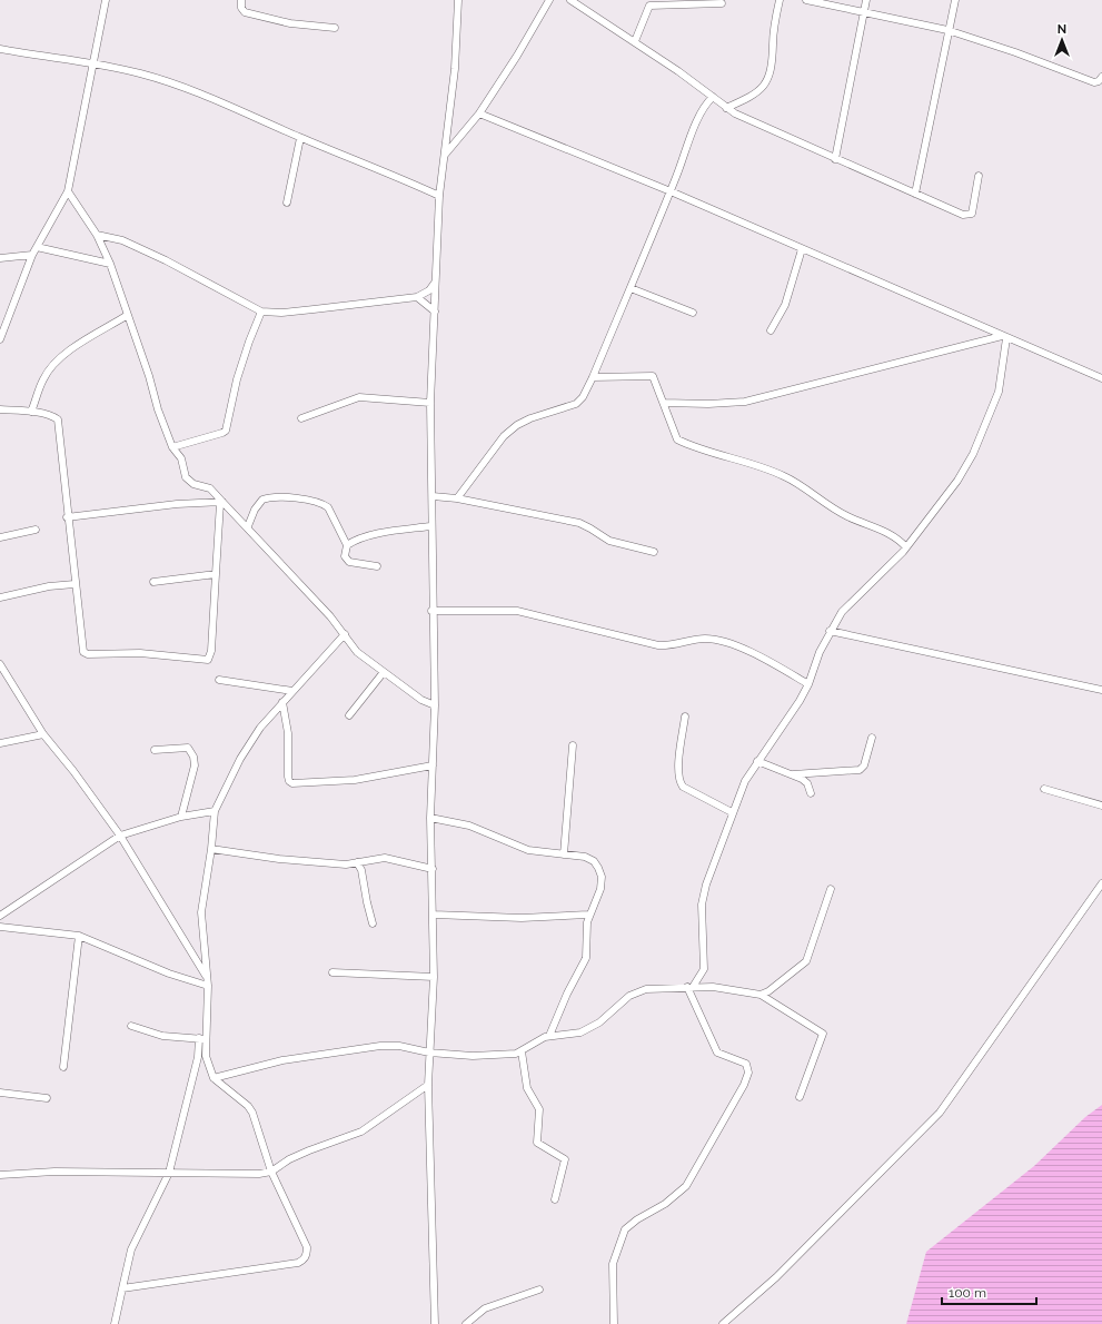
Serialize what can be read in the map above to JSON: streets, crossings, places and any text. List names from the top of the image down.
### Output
{
  "scale_bar": "100 m",
  "north": "top"
}
